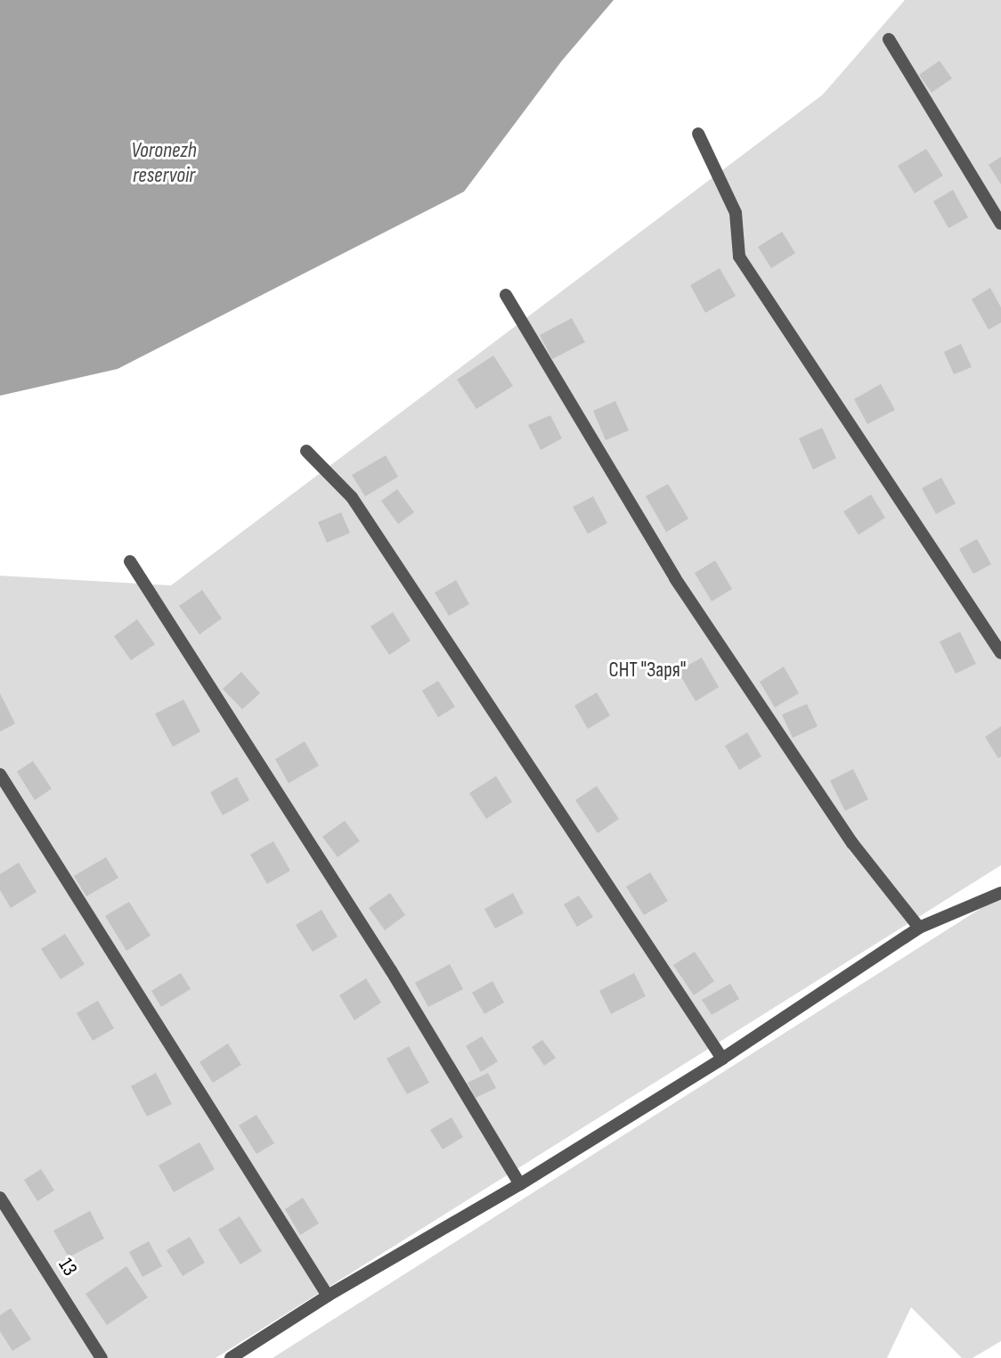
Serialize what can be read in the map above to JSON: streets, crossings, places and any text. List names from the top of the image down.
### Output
{
  "streets": {
    "street": ["13"]
  },
  "water": ["Voronezh reservoir"],
  "parks": ["СНТ \"Заря\""]
}
